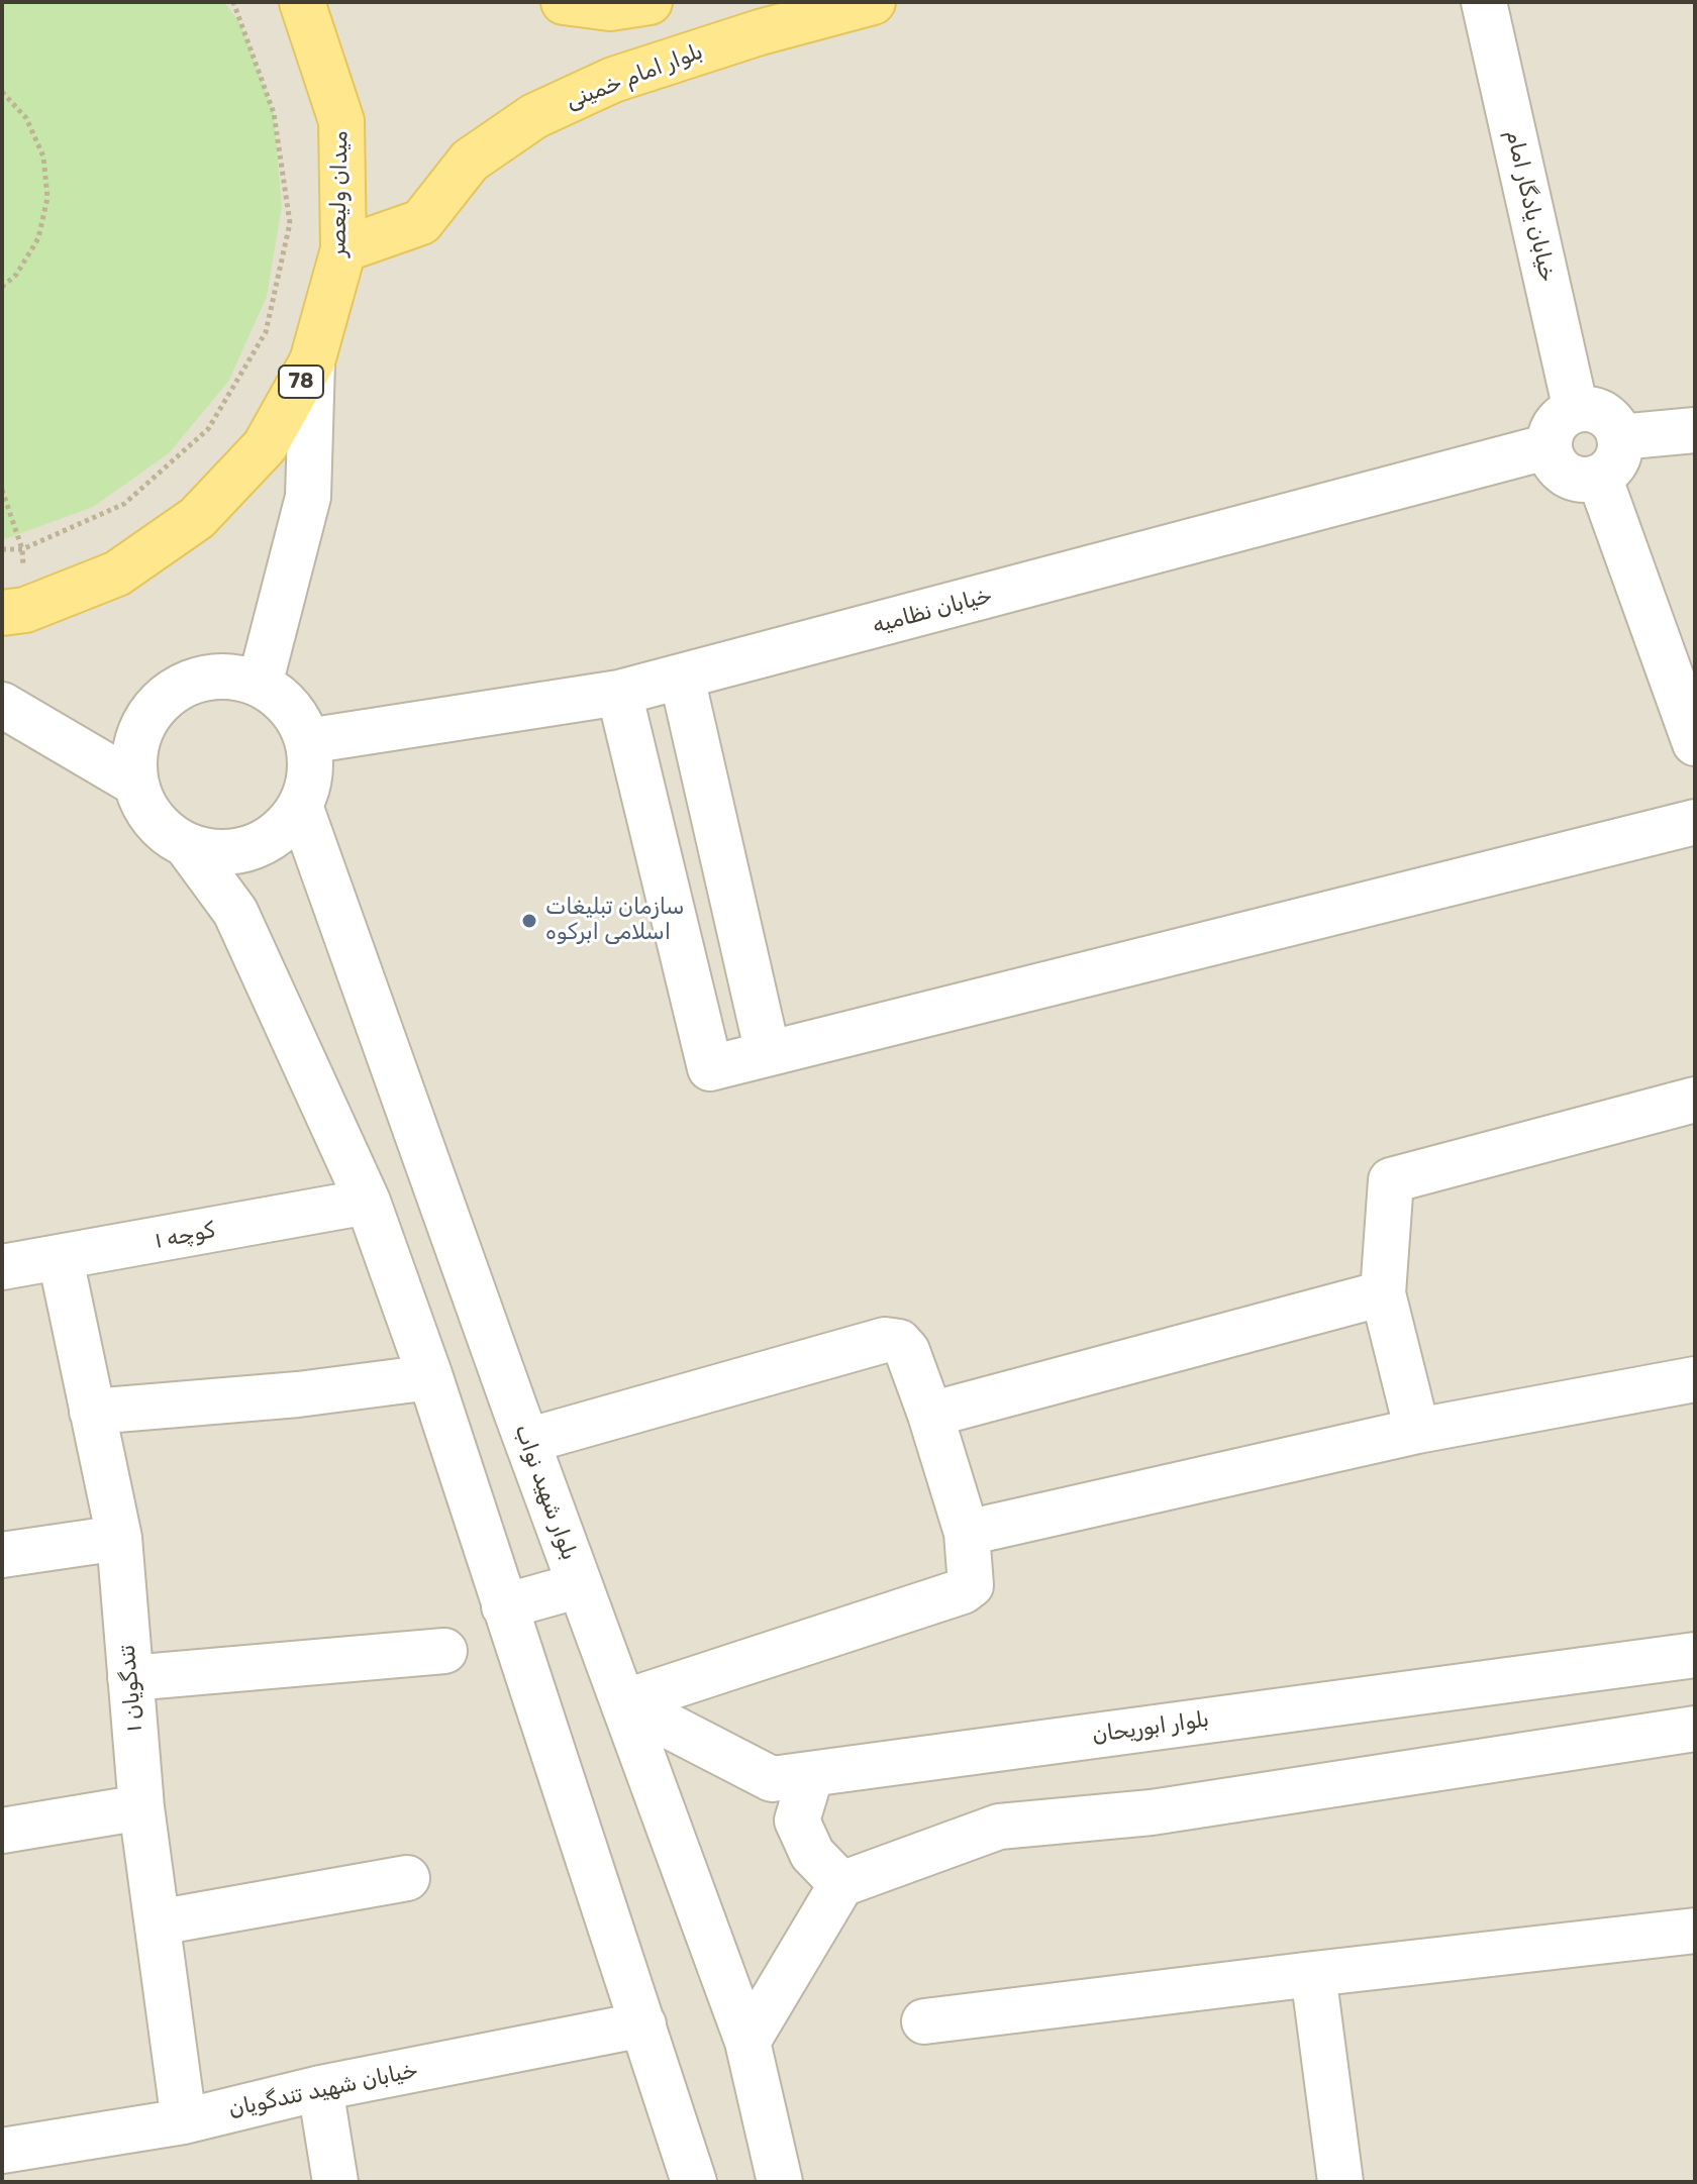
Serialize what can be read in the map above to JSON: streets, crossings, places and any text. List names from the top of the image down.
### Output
{
  "streets": {
    "main road": ["بلوار امام خمینی", "میدان ولیعصر", "78"],
    "street": [
      "خیابان یادگار امام",
      "خیابان نظامیه",
      "کوچه ۱",
      "بلوار شهید نواب",
      "تندگویان ۱",
      "بلوار ابوریحان",
      "خیابان شهید تندگویان"
    ]
  },
  "crossings": [
    ["بلوار امام خمینی", "میدان ولیعصر"],
    ["خیابان یادگار امام", "خیابان نظامیه"],
    ["خیابان نظامیه", "بلوار شهید نواب"],
    ["کوچه ۱", "تندگویان ۱"],
    ["بلوار شهید نواب", "بلوار ابوریحان"],
    ["تندگویان ۱", "خیابان شهید تندگویان"]
  ],
  "places": ["سازمان تبلیغات اسلامی ابرکوه"]
}
